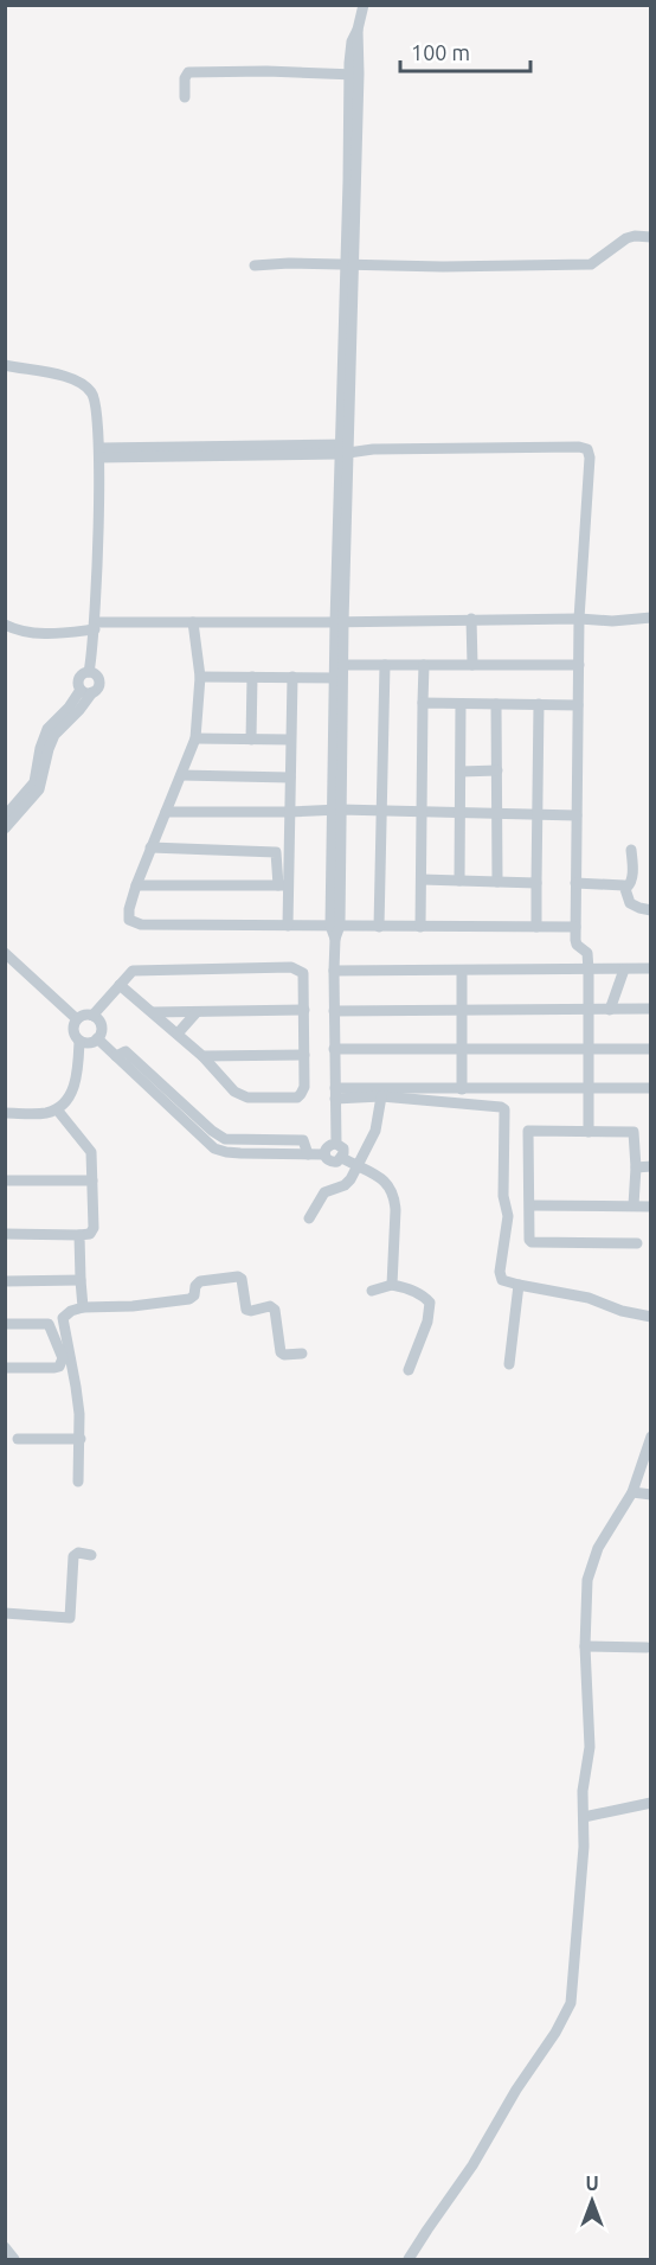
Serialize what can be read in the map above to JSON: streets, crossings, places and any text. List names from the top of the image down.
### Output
{
  "scale_bar": "100 m",
  "north": "top"
}
